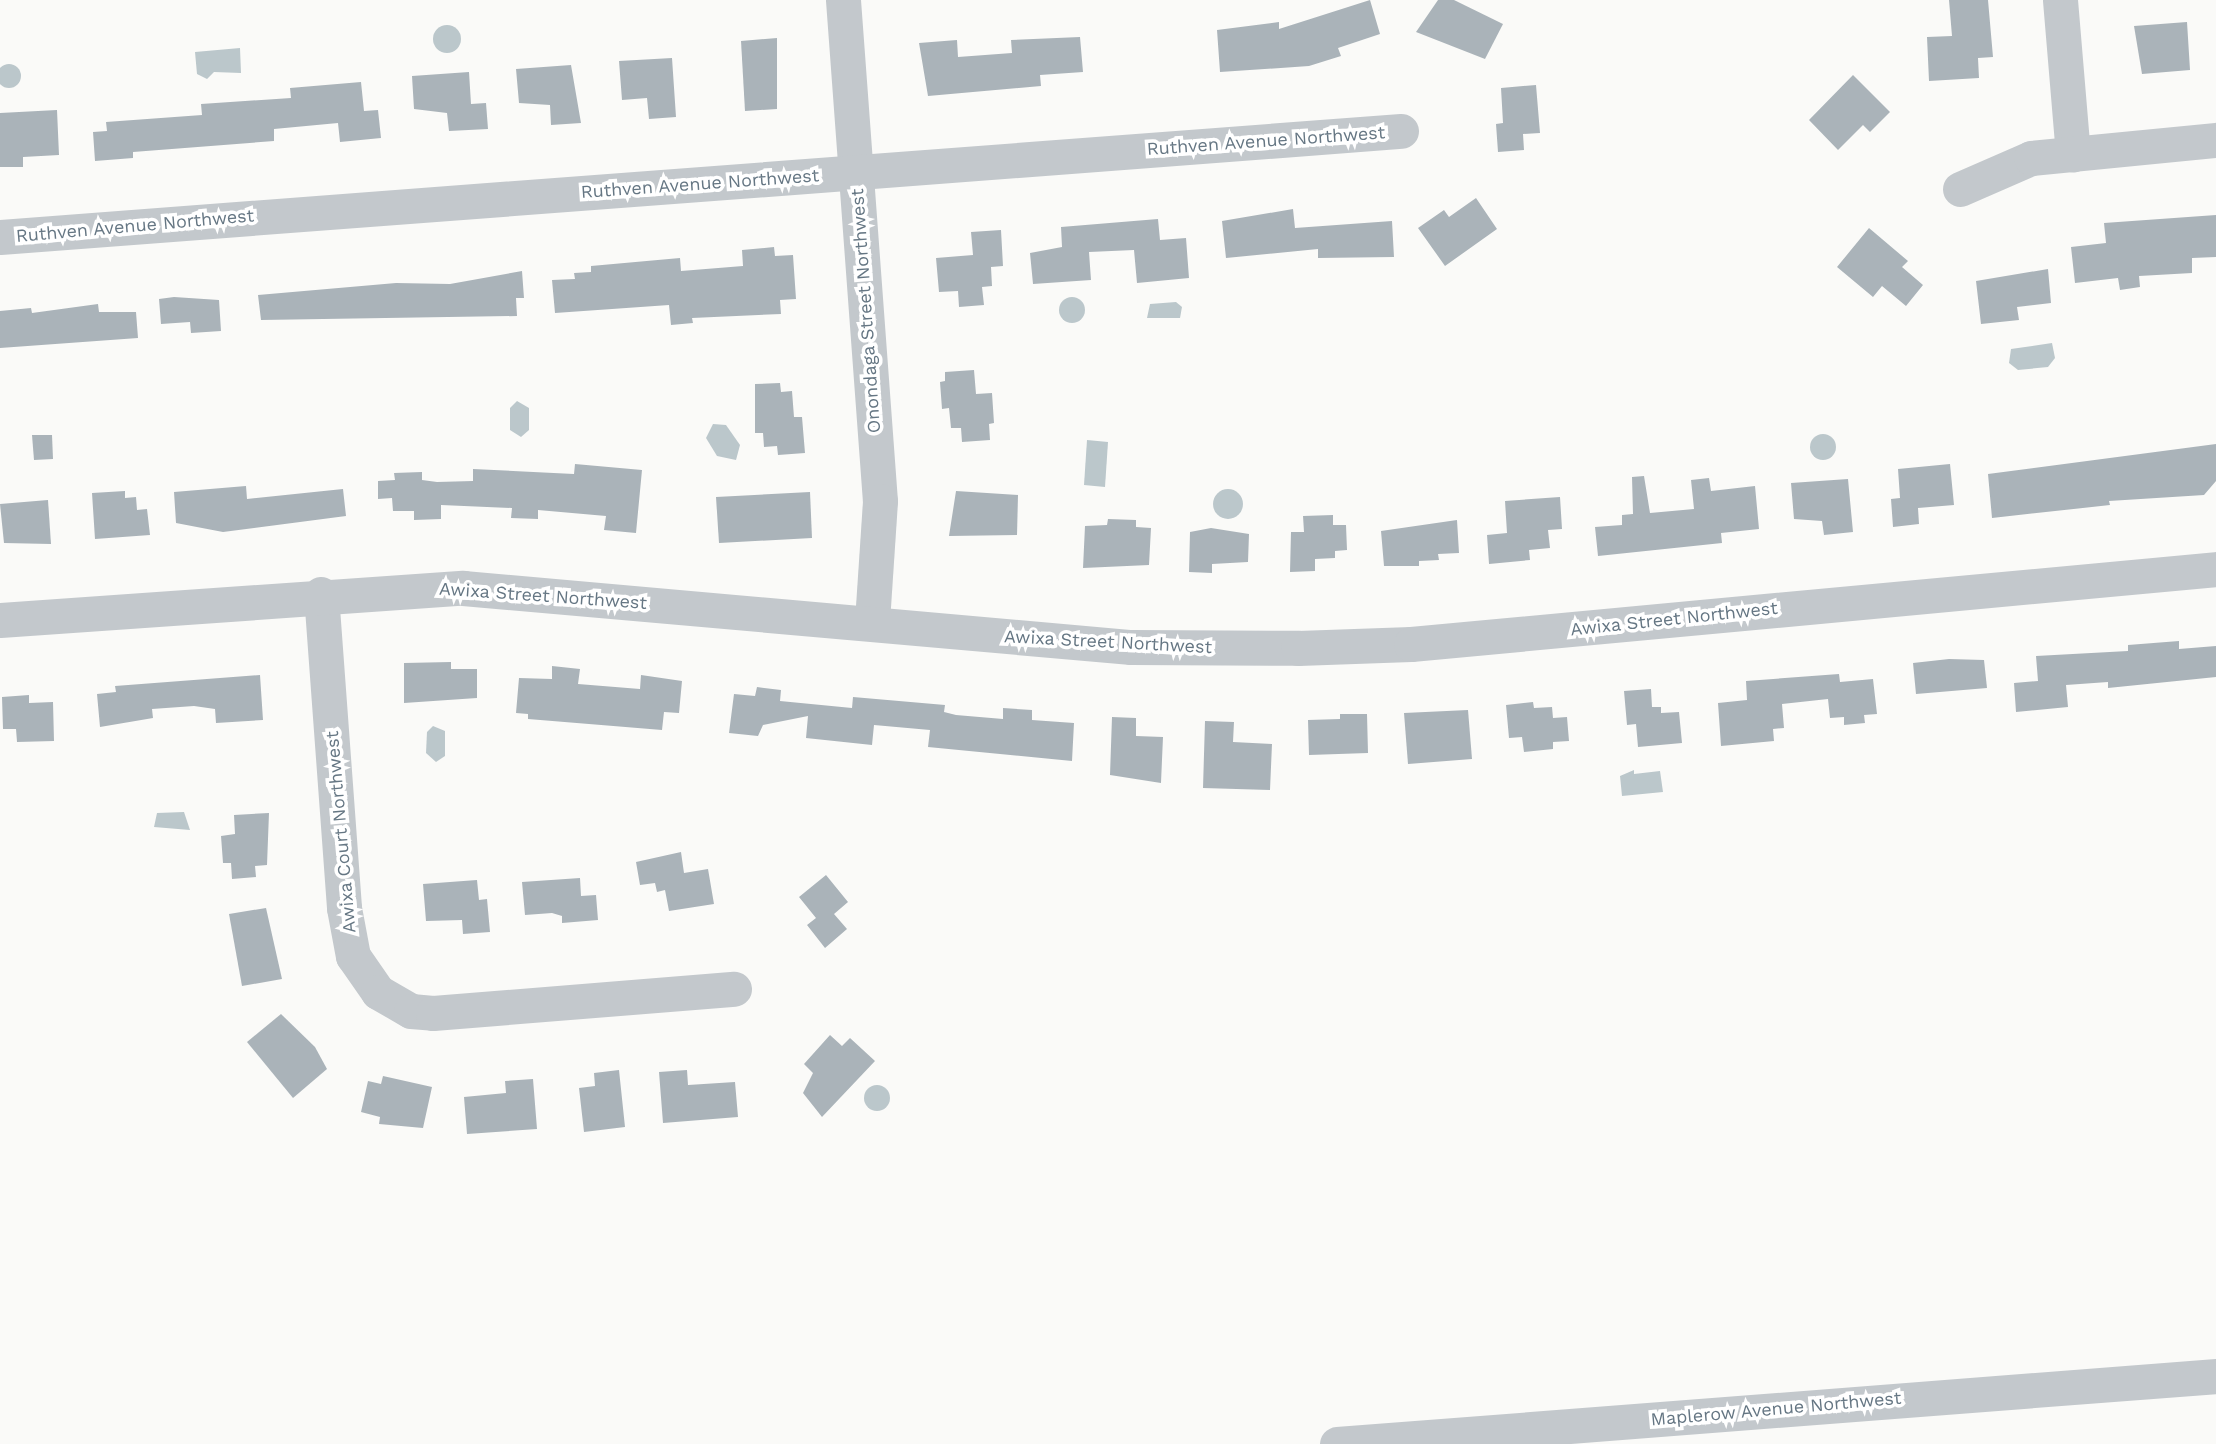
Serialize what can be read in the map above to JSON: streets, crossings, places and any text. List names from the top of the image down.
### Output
{
  "streets": {
    "street": [
      "Ruthven Avenue Northwest",
      "Onondaga Street Northwest",
      "Awixa Street Northwest",
      "Awixa Court Northwest",
      "Maplerow Avenue Northwest"
    ]
  },
  "crossings": [
    ["Ruthven Avenue Northwest", "Onondaga Street Northwest"],
    ["Onondaga Street Northwest", "Awixa Street Northwest"],
    ["Awixa Street Northwest", "Awixa Court Northwest"]
  ]
}
